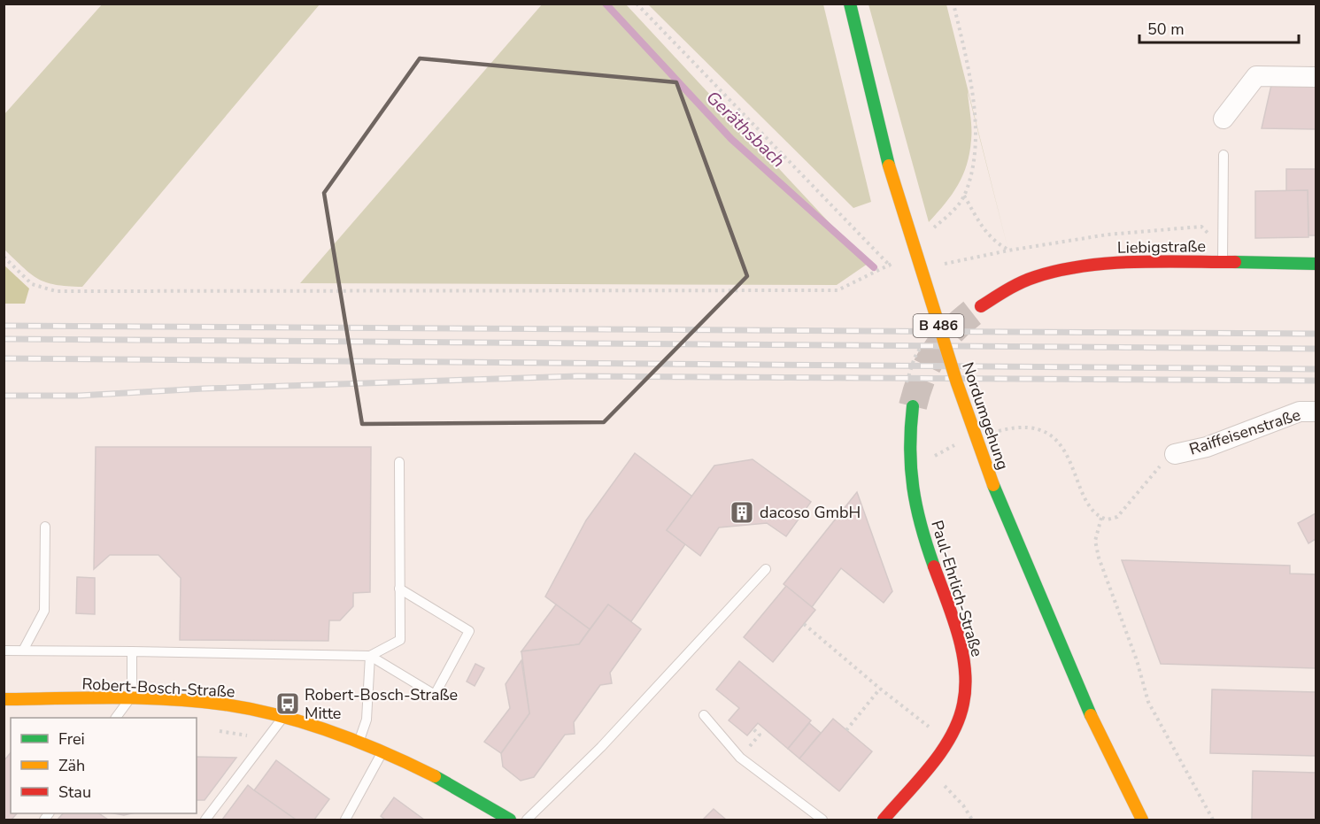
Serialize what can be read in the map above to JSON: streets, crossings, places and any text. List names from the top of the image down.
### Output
{
  "streets": {
    "street": [
      "Liebigstraße",
      "B 486",
      "Nordumgehung",
      "Raiffeisenstraße",
      "Paul-Ehrlich-Straße",
      "Robert-Bosch-Straße"
    ]
  },
  "water": ["Geräthsbach"],
  "places": {
    "building": ["dacoso GmbH"],
    "bus stop": ["Robert-Bosch-Straße Mitte"]
  },
  "legend": ["Frei", "Zäh", "Stau"],
  "scale_bar": "50 m"
}
